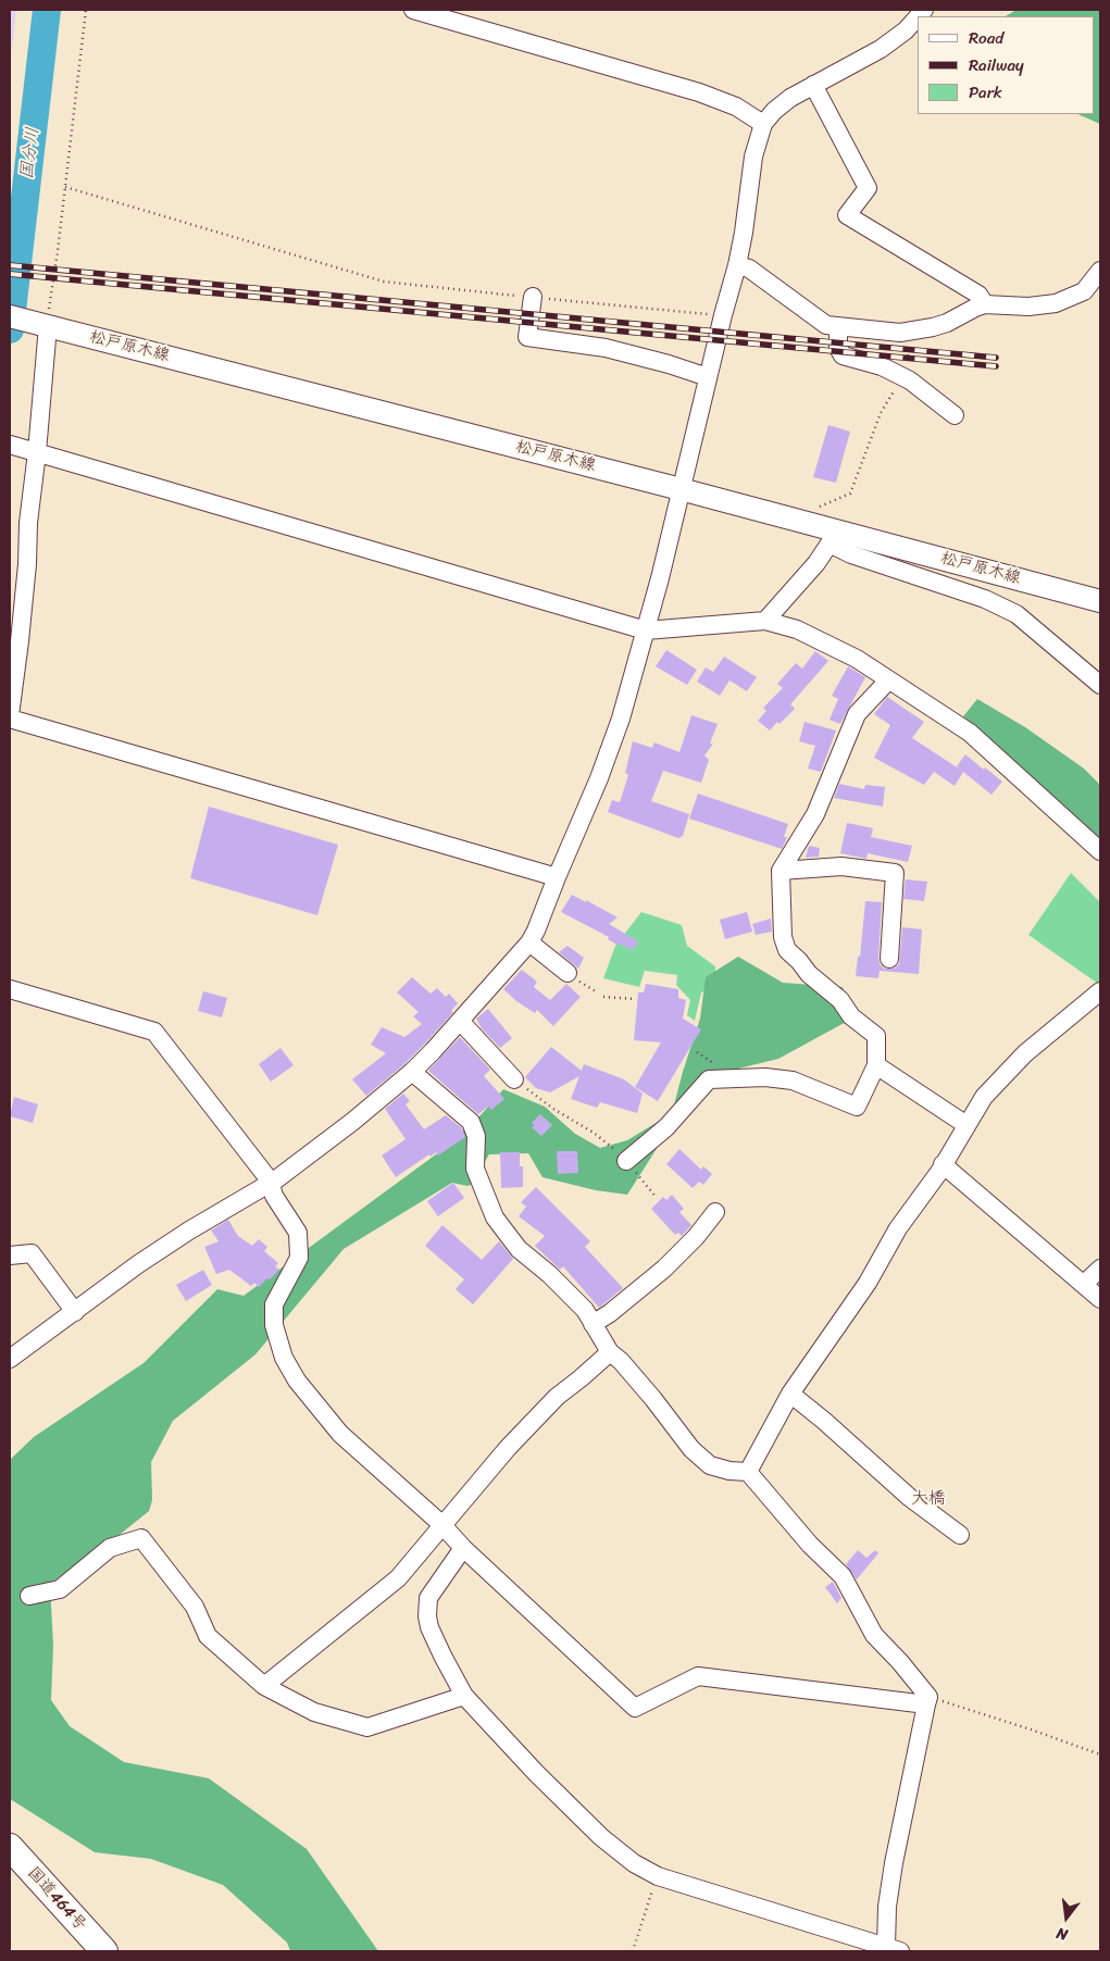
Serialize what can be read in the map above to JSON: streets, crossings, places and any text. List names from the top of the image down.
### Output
{
  "streets": {
    "highway": ["国道464号"],
    "main road": ["松戸原木線"]
  },
  "districts": ["大橋"],
  "water": ["国分川"],
  "legend": ["Road", "Railway", "Park"],
  "north": "bottom"
}
